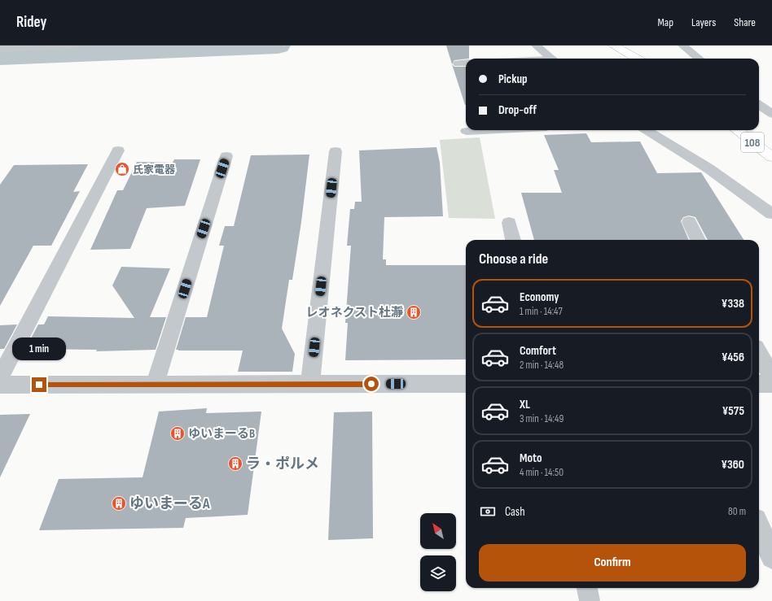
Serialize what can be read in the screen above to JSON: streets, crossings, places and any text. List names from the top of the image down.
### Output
{
  "streets": {
    "highway": ["108"]
  },
  "places": {
    "shop": ["氏家電器"],
    "building": [
      "レオネクスト杜瀞",
      "ゆいまーるB",
      "ラ・ポルメ",
      "ゆいまーるA"
    ]
  },
  "north": "top left",
  "page": {
    "header": "Ridey",
    "nav": ["Map", "Layers", "Share"],
    "banner": ["Pickup", "Drop-off"],
    "heading": "Choose a ride",
    "list": [
      {
        "name": "Economy",
        "note": "1 min · 14:47",
        "value": "¥338"
      },
      {
        "name": "Comfort",
        "note": "2 min · 14:48",
        "value": "¥456"
      },
      {
        "name": "XL",
        "note": "3 min · 14:49",
        "value": "¥575"
      },
      {
        "name": "Moto",
        "note": "4 min · 14:50",
        "value": "¥360"
      }
    ],
    "bubble": "1 min",
    "pay": ["Cash", "80 m"],
    "buttons": "Confirm"
  }
}
